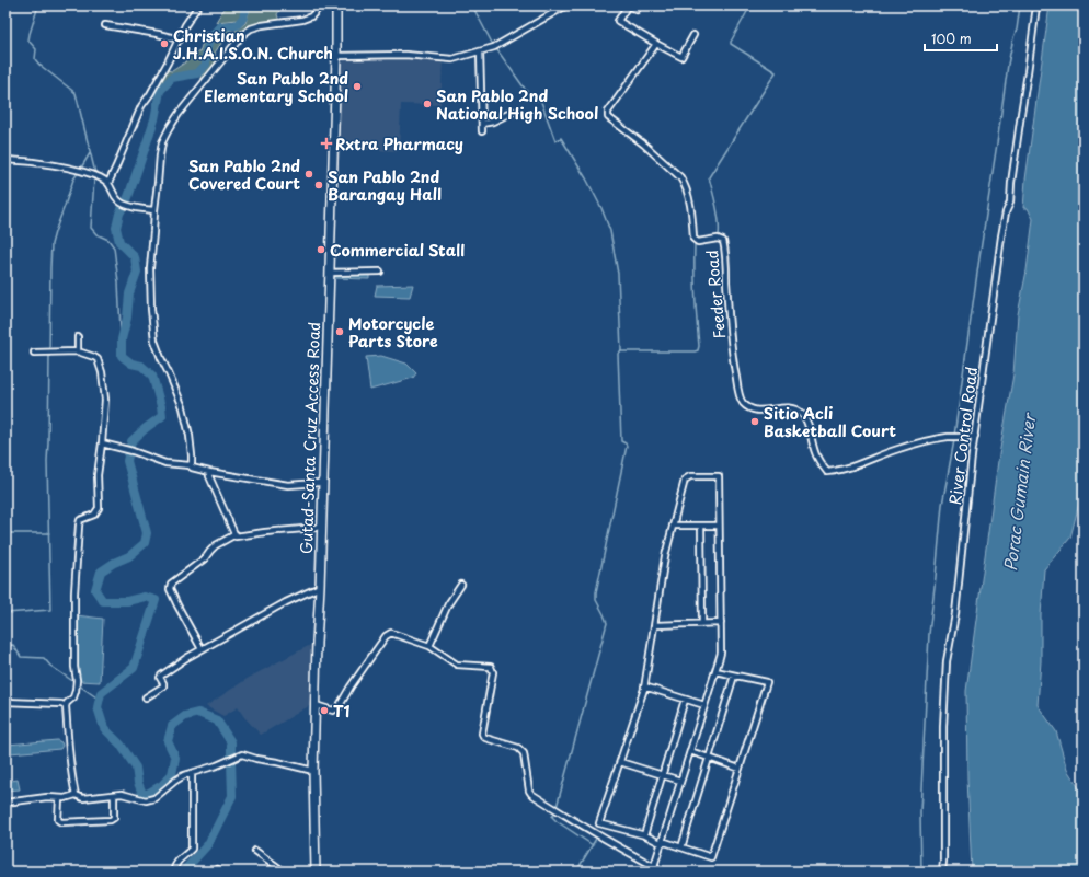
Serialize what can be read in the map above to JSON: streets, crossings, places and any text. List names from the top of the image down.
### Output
{
  "streets": {
    "main road": ["Gutad-Santa Cruz Access Road"],
    "street": ["Feeder Road", "River Control Road"]
  },
  "crossings": [
    ["Feeder Road", "River Control Road"]
  ],
  "water": ["Porac Gumain River"],
  "places": {
    "other": [
      "Christian J.H.A.I.S.O.N. Church",
      "San Pablo 2nd Elementary School",
      "San Pablo 2nd National High School",
      "San Pablo 2nd Covered Court",
      "San Pablo 2nd Barangay Hall",
      "Commercial Stall",
      "Motorcycle Parts Store",
      "Sitio Acli Basketball Court",
      "T1"
    ],
    "health": ["Rxtra Pharmacy"]
  },
  "scale_bar": "100 m"
}
